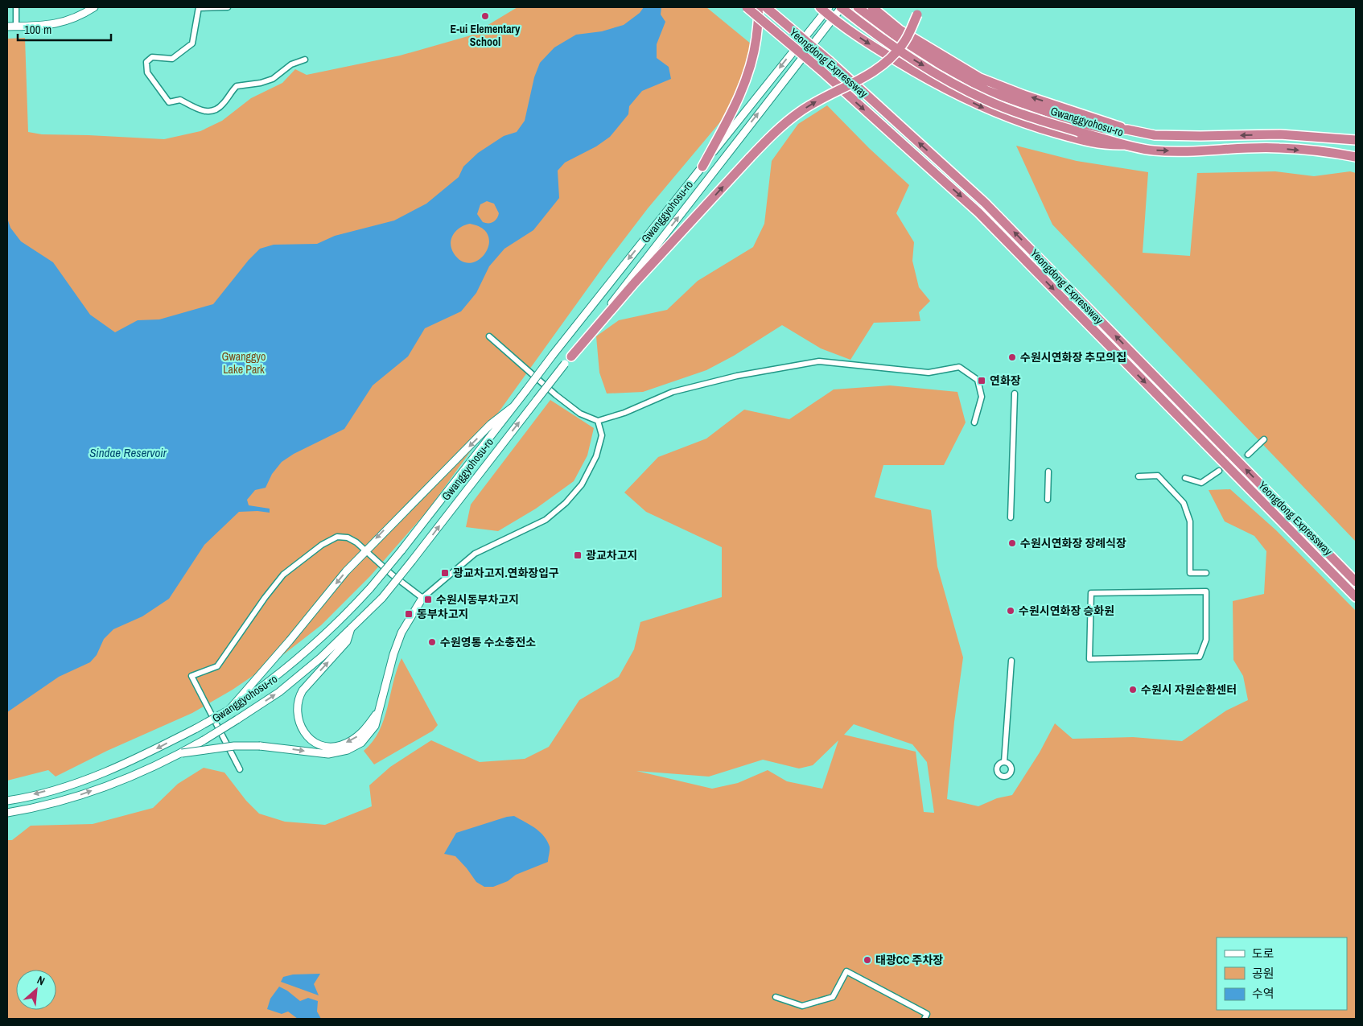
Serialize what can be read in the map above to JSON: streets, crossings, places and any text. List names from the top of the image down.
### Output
{
  "streets": {
    "highway": ["Yeongdong Expressway", "Gwanggyohosu-ro"]
  },
  "water": ["Sindae Reservoir"],
  "parks": ["Gwanggyo Lake Park"],
  "places": {
    "other": [
      "E-ui Elementary School",
      "수원시연화장 추모의집",
      "수원시연화장 장례식장",
      "수원시연화장 승화원",
      "수원영통 수소충전소",
      "수원시 자원순환센터",
      "태광CC 주차장"
    ],
    "transit": [
      "연화장",
      "광교차고지",
      "광교차고지.연화장입구",
      "수원시동부차고지",
      "동부차고지"
    ]
  },
  "legend": ["도로", "공원", "수역"],
  "scale_bar": "100 m",
  "north": "top right"
}
